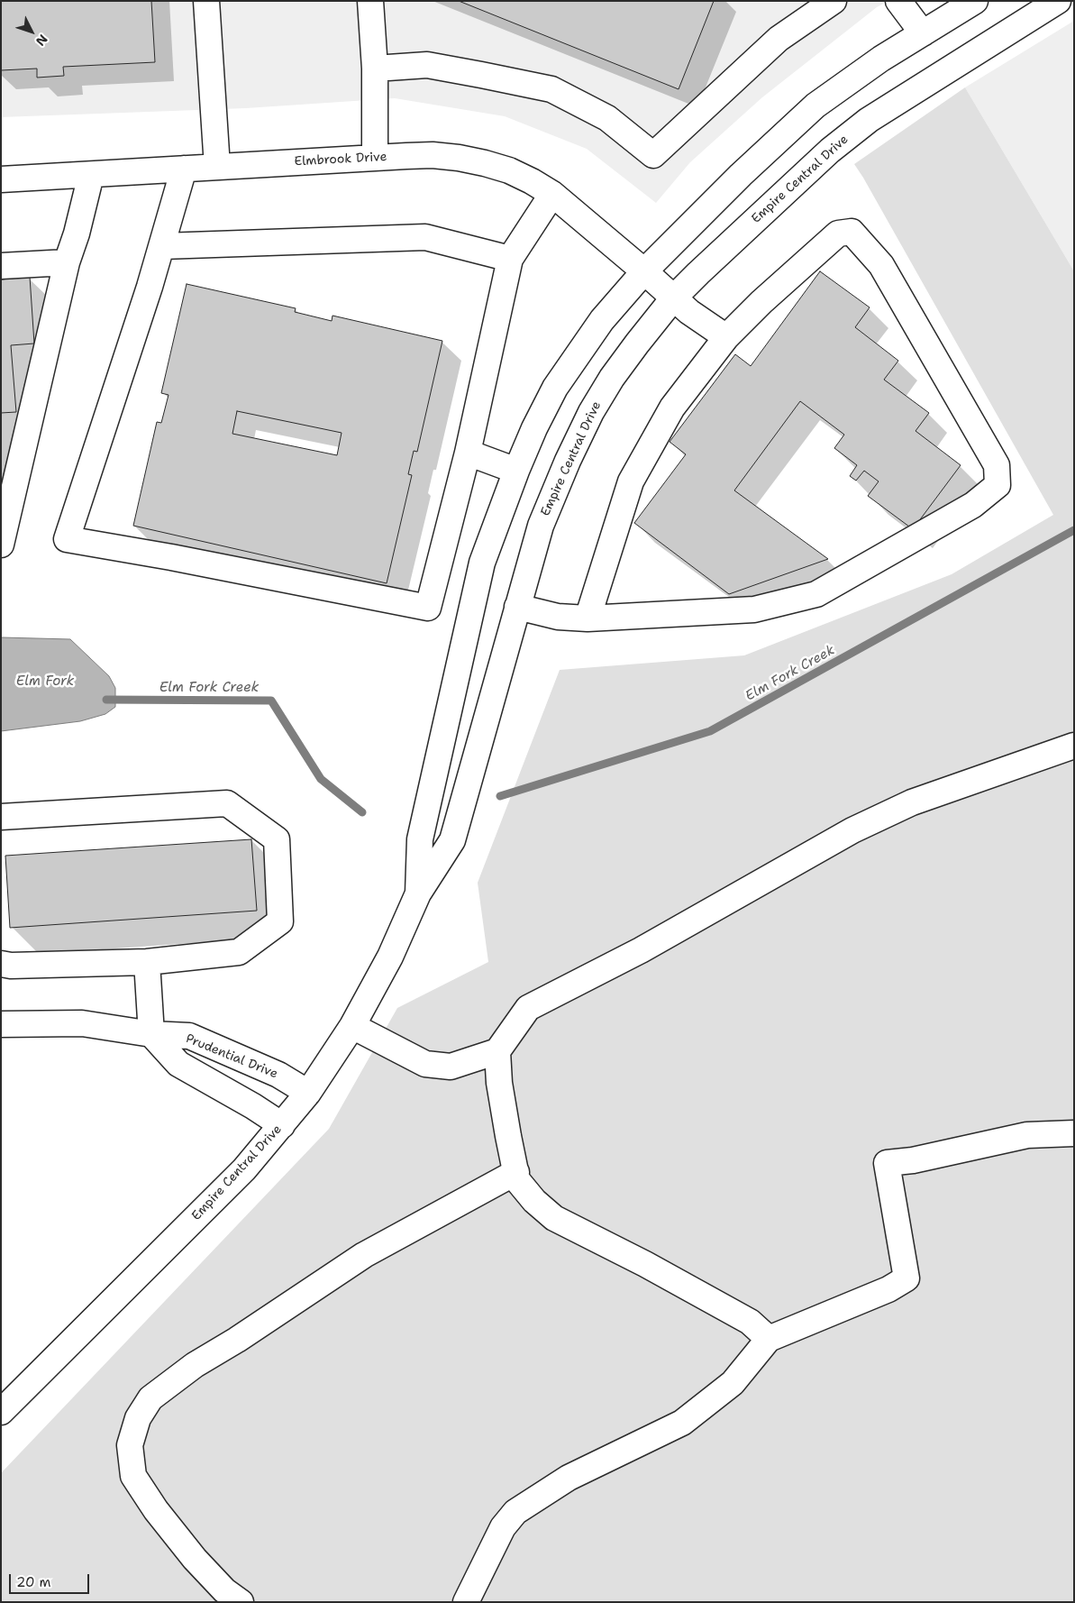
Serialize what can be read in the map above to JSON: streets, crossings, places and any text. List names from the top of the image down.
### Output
{
  "streets": {
    "street": ["Elmbrook Drive", "Empire Central Drive", "Prudential Drive"]
  },
  "crossings": [
    ["Elmbrook Drive", "Empire Central Drive"],
    ["Empire Central Drive", "Prudential Drive"]
  ],
  "water": ["Elm Fork Creek", "Elm Fork"],
  "scale_bar": "20 m",
  "north": "bottom right"
}
